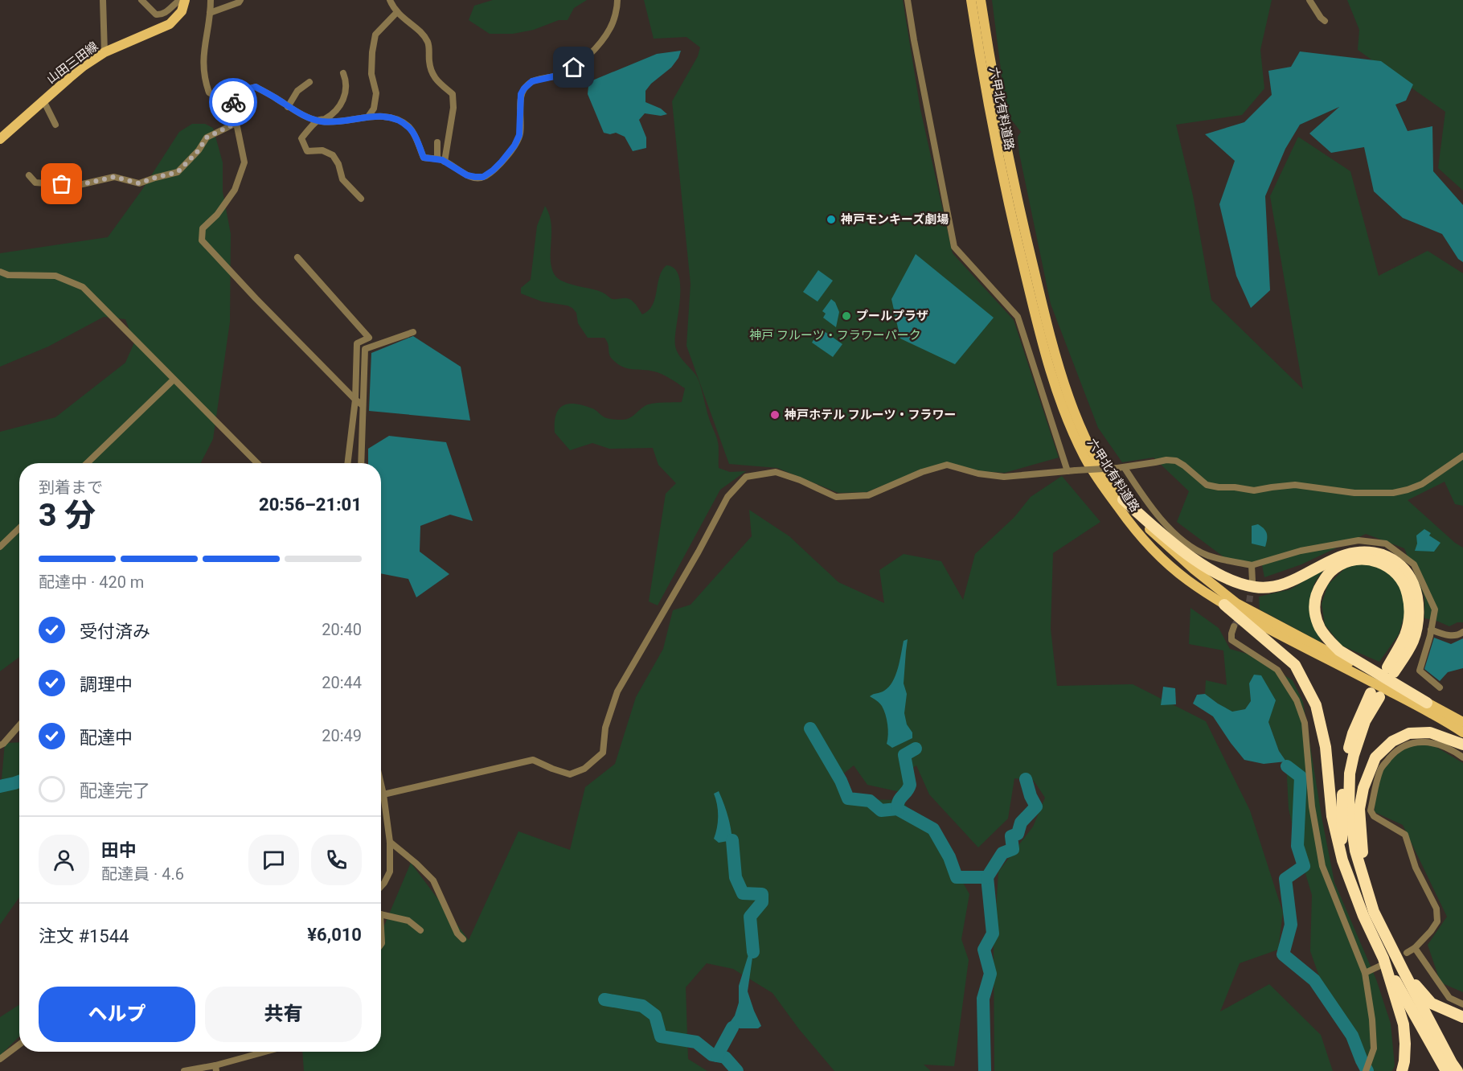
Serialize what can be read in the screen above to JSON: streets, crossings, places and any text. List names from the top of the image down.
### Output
{
  "streets": {
    "main road": ["山田三田線", "六甲北有料道路"]
  },
  "parks": ["神戸 フルーツ・フラワーパーク"],
  "places": ["神戸モンキーズ劇場", "プールプラザ", "神戸ホテル フルーツ・フラワー"],
  "page": {
    "heading": ["3 分", "到着まで", "20:56–21:01"],
    "panel": [
      "田中",
      "配達員 · 4.6",
      "注文 #1544",
      "¥6,010"
    ],
    "bar": "配達中 · 420 m",
    "list": [
      ["受付済み", "20:40"],
      ["調理中", "20:44"],
      ["配達中", "20:49"],
      "配達完了"
    ],
    "buttons": ["ヘルプ", "共有"]
  }
}
